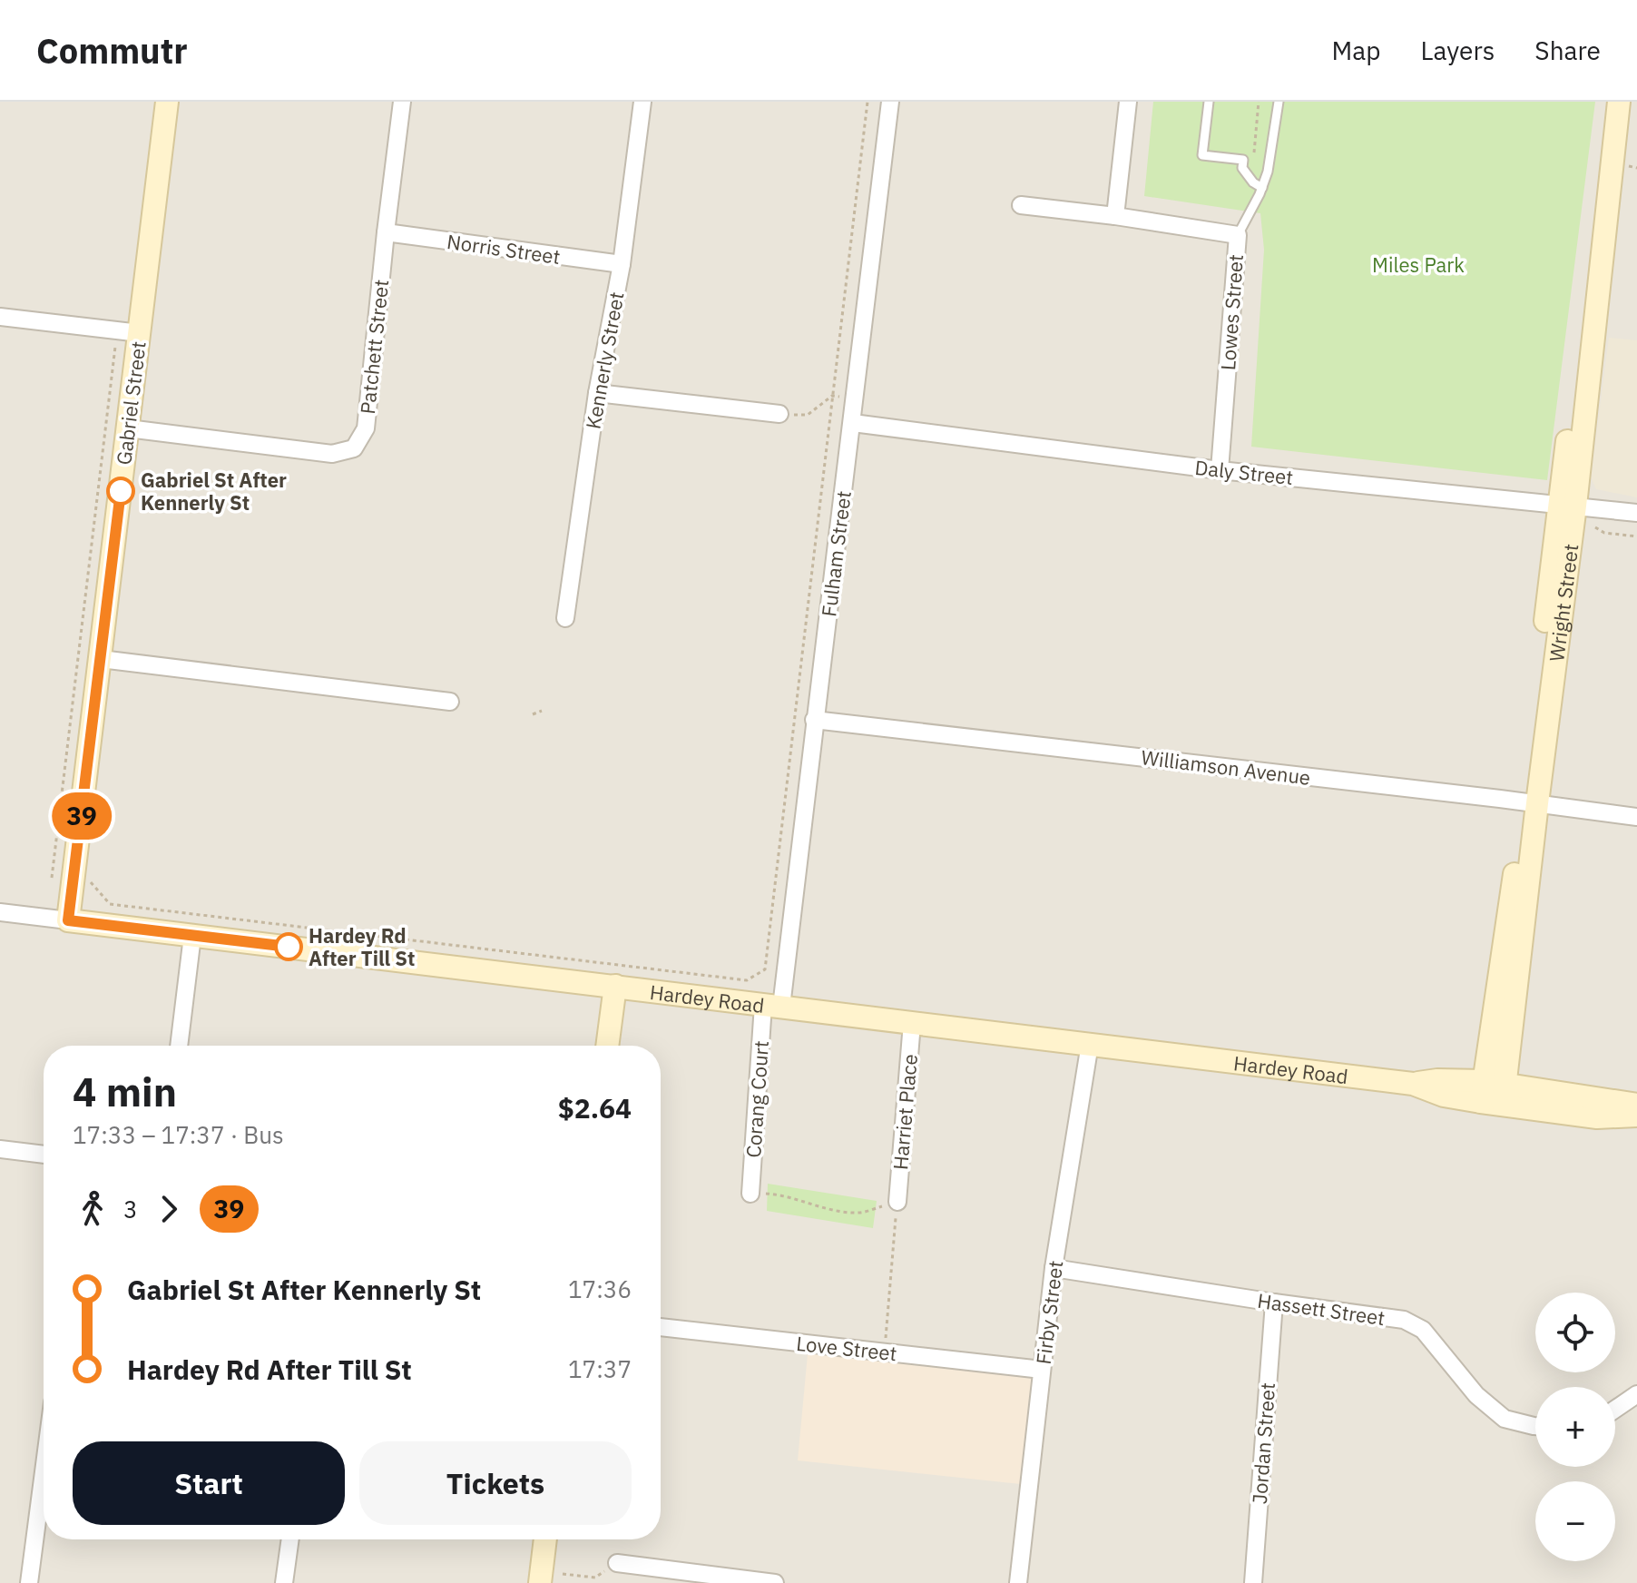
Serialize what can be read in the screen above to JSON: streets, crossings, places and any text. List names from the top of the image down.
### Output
{
  "streets": {
    "street": [
      "Norris Street",
      "Lowes Street",
      "Patchett Street",
      "Kennerly Street",
      "Gabriel Street",
      "Daly Street",
      "Fulham Street",
      "Wright Street",
      "Williamson Avenue",
      "Hardey Road",
      "Corang Court",
      "Harriet Place",
      "Hassett Street",
      "Firby Street",
      "Love Street",
      "Jordan Street"
    ]
  },
  "crossings": [
    ["Norris Street", "Patchett Street"],
    ["Norris Street", "Kennerly Street"],
    ["Lowes Street", "Daly Street"],
    ["Patchett Street", "Gabriel Street"],
    ["Gabriel Street", "Hardey Road"],
    ["Daly Street", "Fulham Street"],
    ["Daly Street", "Wright Street"],
    ["Fulham Street", "Williamson Avenue"],
    ["Fulham Street", "Hardey Road"],
    ["Fulham Street", "Corang Court"],
    ["Wright Street", "Williamson Avenue"],
    ["Wright Street", "Hardey Road"],
    ["Hardey Road", "Corang Court"],
    ["Hardey Road", "Harriet Place"],
    ["Hardey Road", "Firby Street"],
    ["Hassett Street", "Firby Street"],
    ["Hassett Street", "Jordan Street"],
    ["Firby Street", "Love Street"]
  ],
  "parks": ["Miles Park"],
  "places": ["Gabriel St After Kennerly St", "Hardey Rd After Till St"],
  "lines": ["bus line 39"],
  "page": {
    "header": "Commutr",
    "nav": ["Map", "Layers", "Share"],
    "on_map": "39",
    "heading": ["4 min", "17:33 – 17:37 · Bus", "$2.64"],
    "legs": ["3", "39"],
    "list": [
      {
        "name": "Gabriel St After Kennerly St",
        "value": "17:36"
      },
      {
        "name": "Hardey Rd After Till St",
        "value": "17:37"
      }
    ],
    "map_buttons": ["+", "−"],
    "buttons": ["Start", "Tickets"]
  }
}
